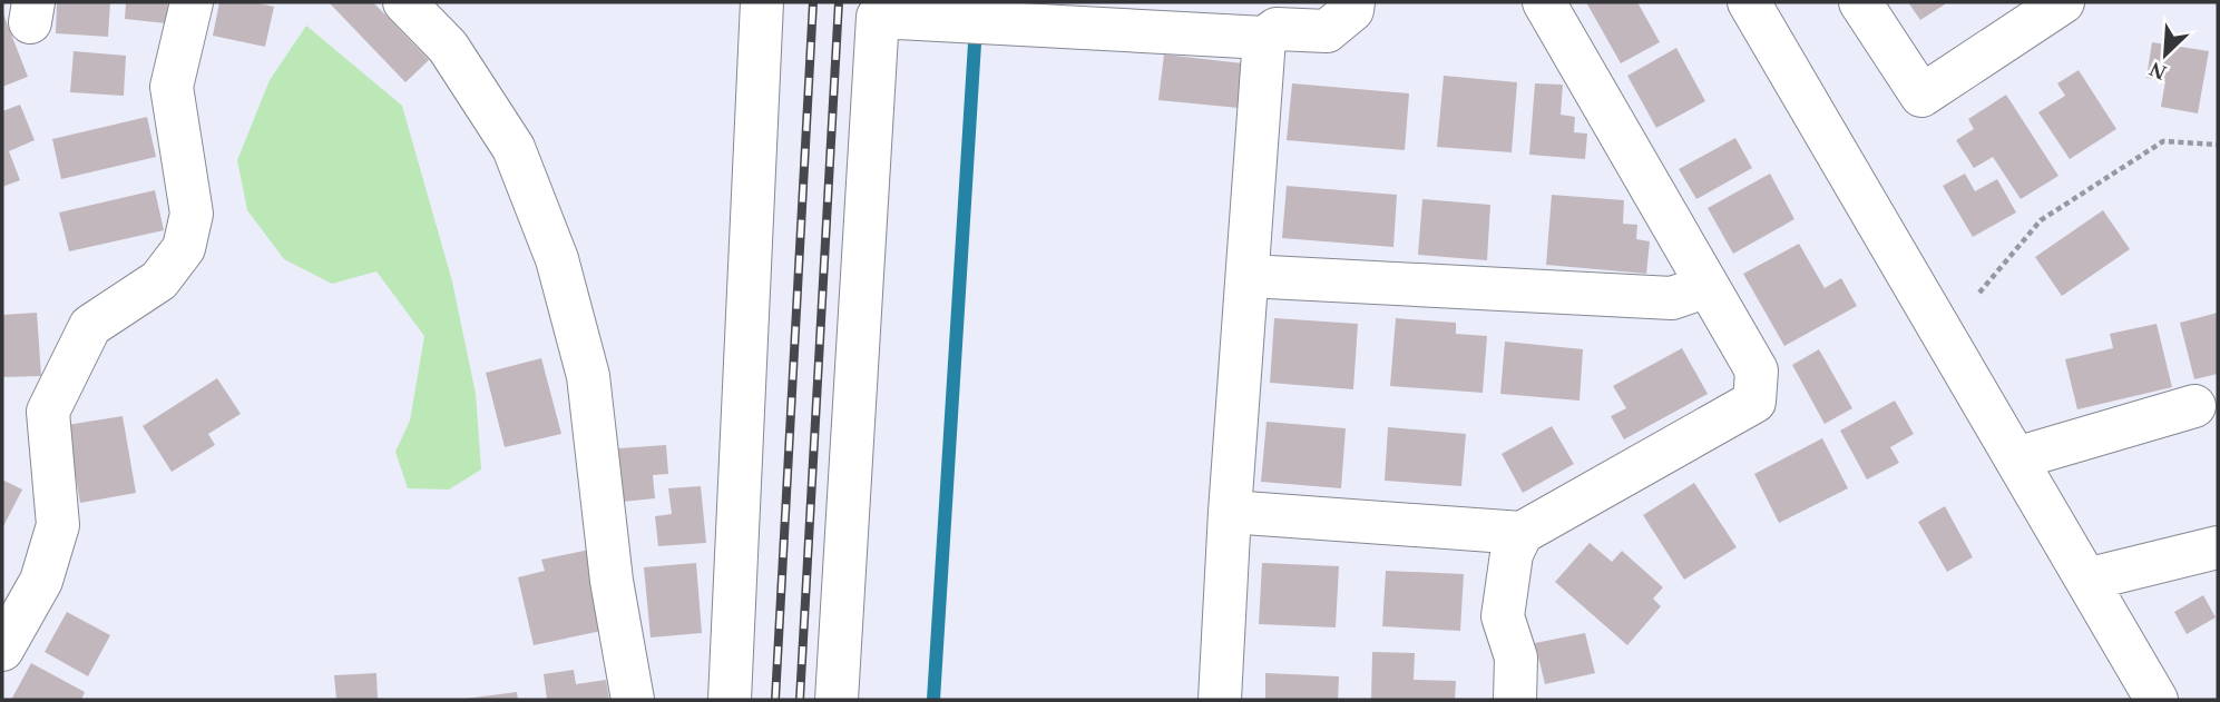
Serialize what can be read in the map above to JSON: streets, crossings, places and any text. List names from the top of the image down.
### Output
{
  "north": "bottom left"
}
